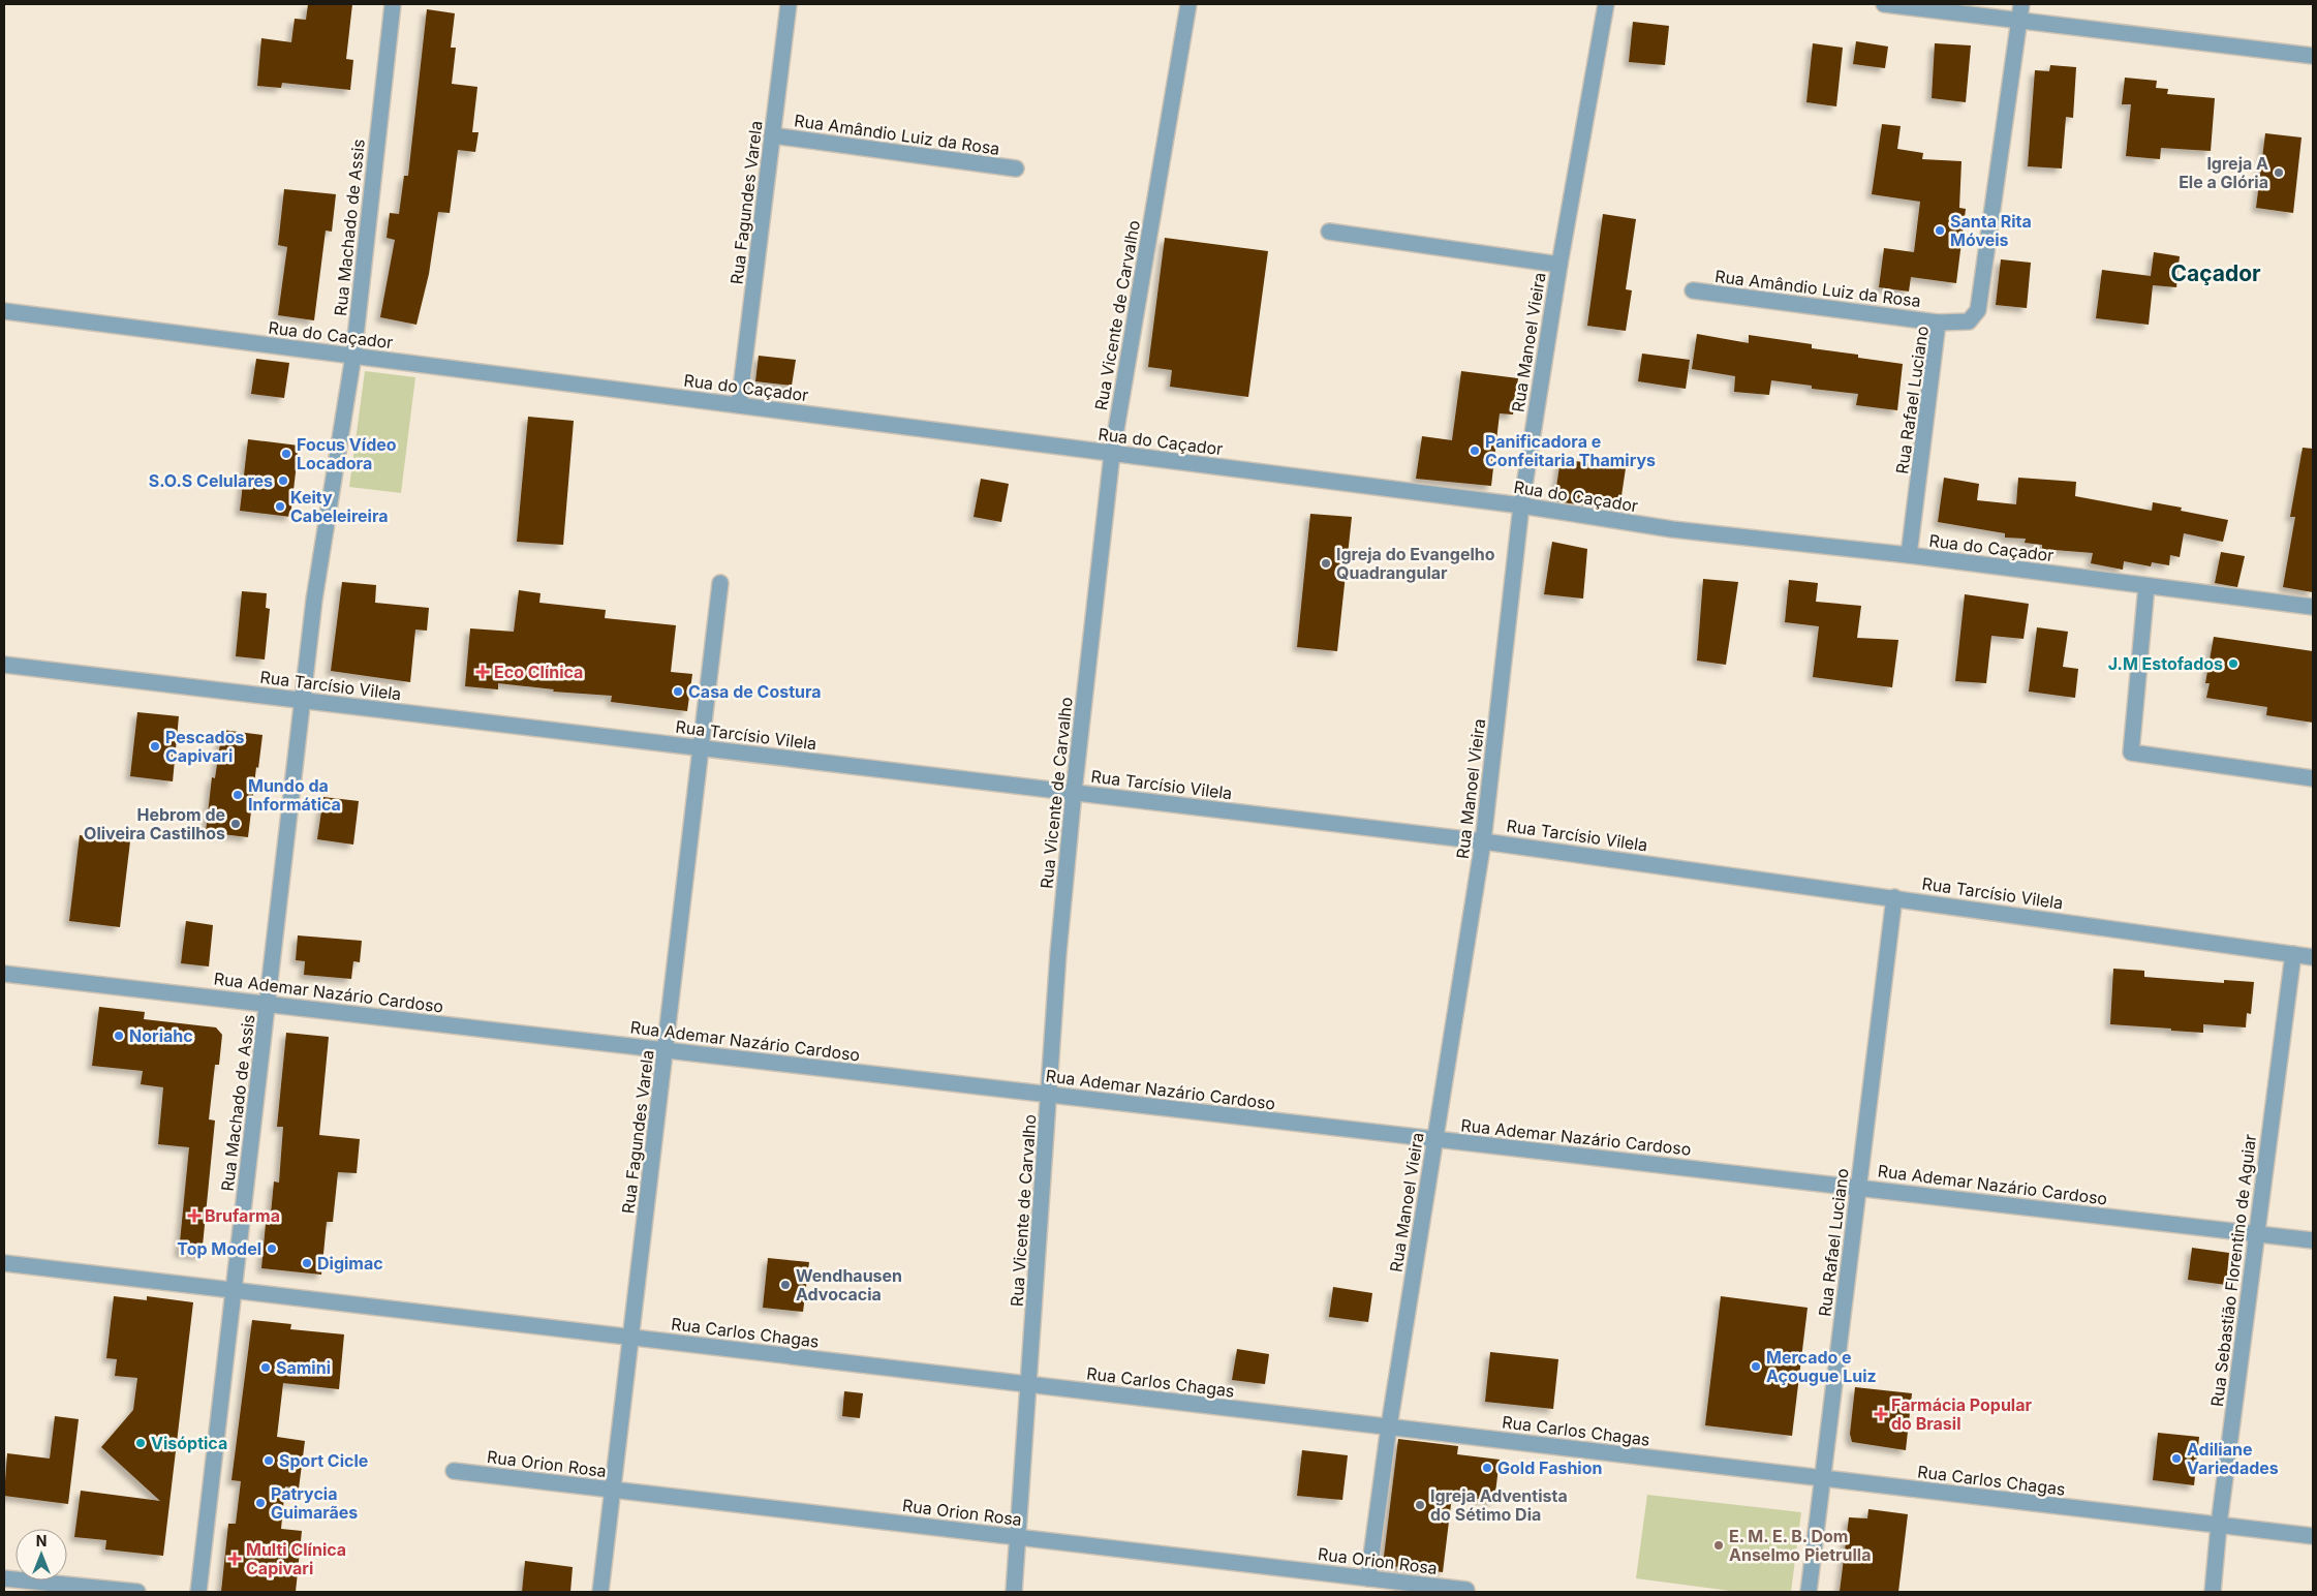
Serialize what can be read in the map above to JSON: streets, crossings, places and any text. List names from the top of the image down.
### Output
{
  "streets": {
    "street": [
      "Rua Amândio Luiz da Rosa",
      "Rua Fagundes Varela",
      "Rua Machado de Assis",
      "Rua Vicente de Carvalho",
      "Rua do Caçador",
      "Rua Manoel Vieira",
      "Rua Rafael Luciano",
      "Rua Tarcísio Vilela",
      "Rua Ademar Nazário Cardoso",
      "Rua Sebastião Florentino de Aguiar",
      "Rua Carlos Chagas",
      "Rua Orion Rosa"
    ]
  },
  "crossings": [
    ["Rua Amândio Luiz da Rosa", "Rua Fagundes Varela"],
    ["Rua Amândio Luiz da Rosa", "Rua Rafael Luciano"],
    ["Rua Fagundes Varela", "Rua do Caçador"],
    ["Rua Fagundes Varela", "Rua Tarcísio Vilela"],
    ["Rua Fagundes Varela", "Rua Ademar Nazário Cardoso"],
    ["Rua Fagundes Varela", "Rua Carlos Chagas"],
    ["Rua Fagundes Varela", "Rua Orion Rosa"],
    ["Rua Machado de Assis", "Rua do Caçador"],
    ["Rua Machado de Assis", "Rua Tarcísio Vilela"],
    ["Rua Machado de Assis", "Rua Ademar Nazário Cardoso"],
    ["Rua Machado de Assis", "Rua Carlos Chagas"],
    ["Rua Vicente de Carvalho", "Rua do Caçador"],
    ["Rua Vicente de Carvalho", "Rua Tarcísio Vilela"],
    ["Rua Vicente de Carvalho", "Rua Ademar Nazário Cardoso"],
    ["Rua Vicente de Carvalho", "Rua Carlos Chagas"],
    ["Rua Vicente de Carvalho", "Rua Orion Rosa"],
    ["Rua do Caçador", "Rua Manoel Vieira"],
    ["Rua do Caçador", "Rua Rafael Luciano"],
    ["Rua Manoel Vieira", "Rua Tarcísio Vilela"],
    ["Rua Manoel Vieira", "Rua Ademar Nazário Cardoso"],
    ["Rua Manoel Vieira", "Rua Carlos Chagas"],
    ["Rua Manoel Vieira", "Rua Orion Rosa"],
    ["Rua Rafael Luciano", "Rua Tarcísio Vilela"],
    ["Rua Rafael Luciano", "Rua Ademar Nazário Cardoso"],
    ["Rua Rafael Luciano", "Rua Carlos Chagas"],
    ["Rua Tarcísio Vilela", "Rua Sebastião Florentino de Aguiar"],
    ["Rua Ademar Nazário Cardoso", "Rua Sebastião Florentino de Aguiar"],
    ["Rua Sebastião Florentino de Aguiar", "Rua Carlos Chagas"]
  ],
  "districts": ["Caçador"],
  "places": {
    "other": [
      "Igreja A Ele a Glória",
      "Santa Rita Móveis",
      "Panificadora e Confeitaria Thamirys",
      "Focus Vídeo Locadora",
      "S.O.S Celulares",
      "Keity Cabeleireira",
      "Igreja do Evangelho Quadrangular",
      "J.M Estofados",
      "Casa de Costura",
      "Pescados Capivari",
      "Mundo da Informática",
      "Hebrom de Oliveira Castilhos",
      "Noriahc",
      "Top Model",
      "Digimac",
      "Wendhausen Advocacia",
      "Mercado e Açougue Luiz",
      "Samini",
      "Visóptica",
      "Adiliane Variedades",
      "Sport Cicle",
      "Gold Fashion",
      "Patrycia Guimarães",
      "Igreja Adventista do Sétimo Dia",
      "E. M. E. B. Dom Anselmo Pietrulla"
    ],
    "health": [
      "Eco Clínica",
      "Brufarma",
      "Farmácia Popular do Brasil",
      "Multi Clínica Capivari"
    ]
  },
  "north": "top"
}
